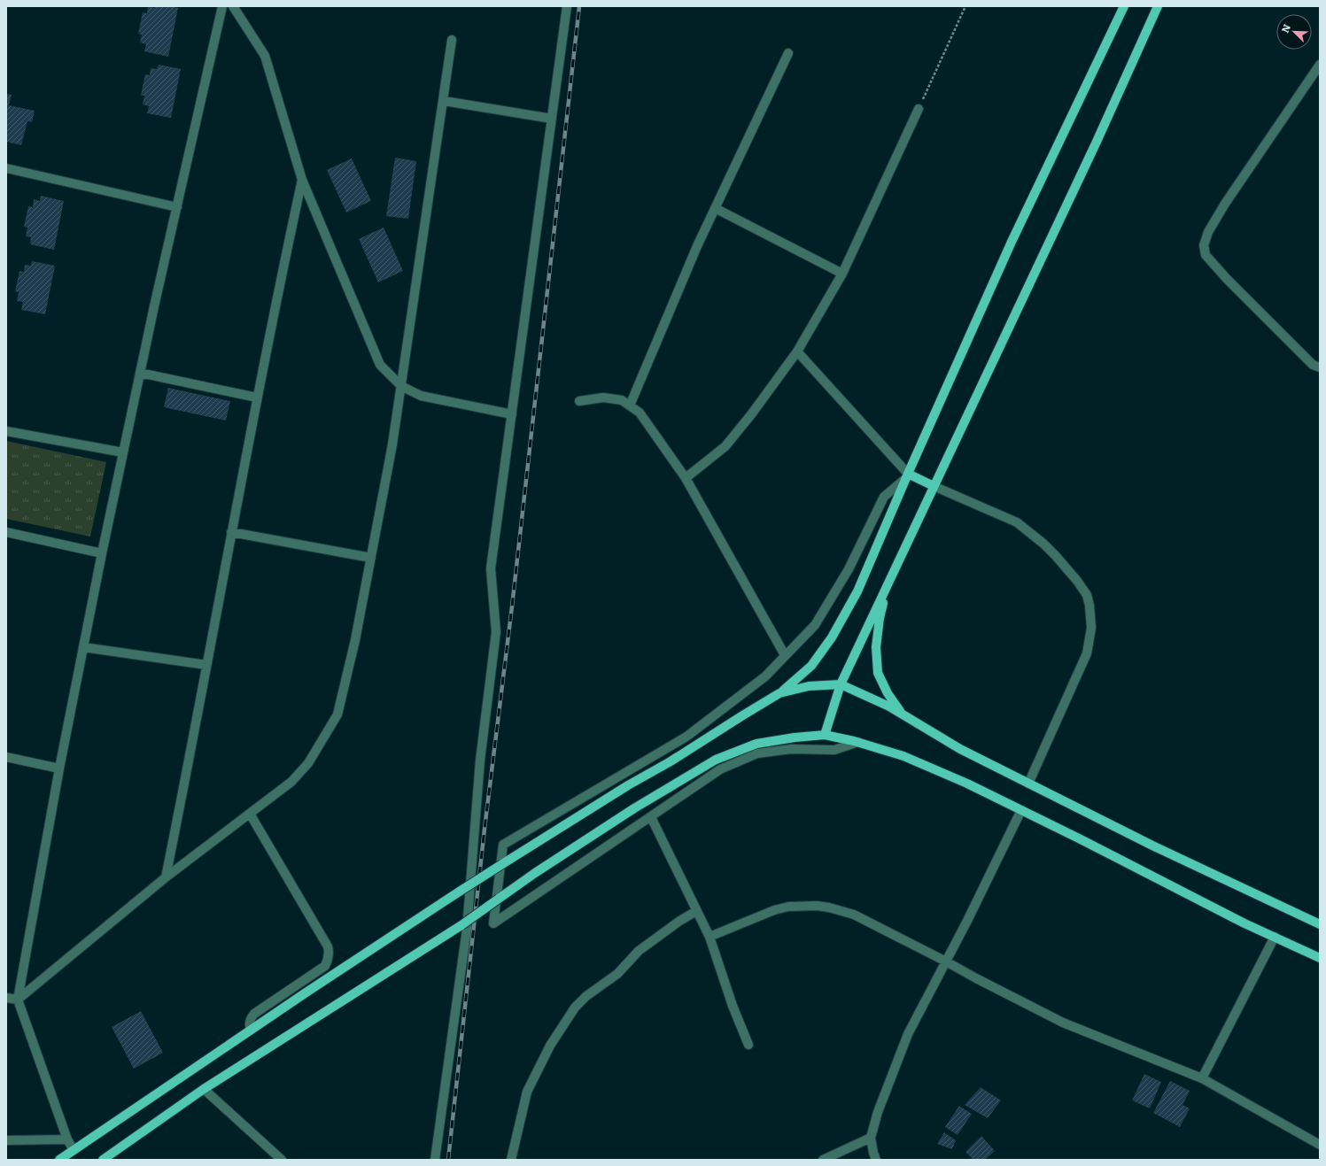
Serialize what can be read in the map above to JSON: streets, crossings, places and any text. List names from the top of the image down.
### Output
{
  "north": "top left"
}
